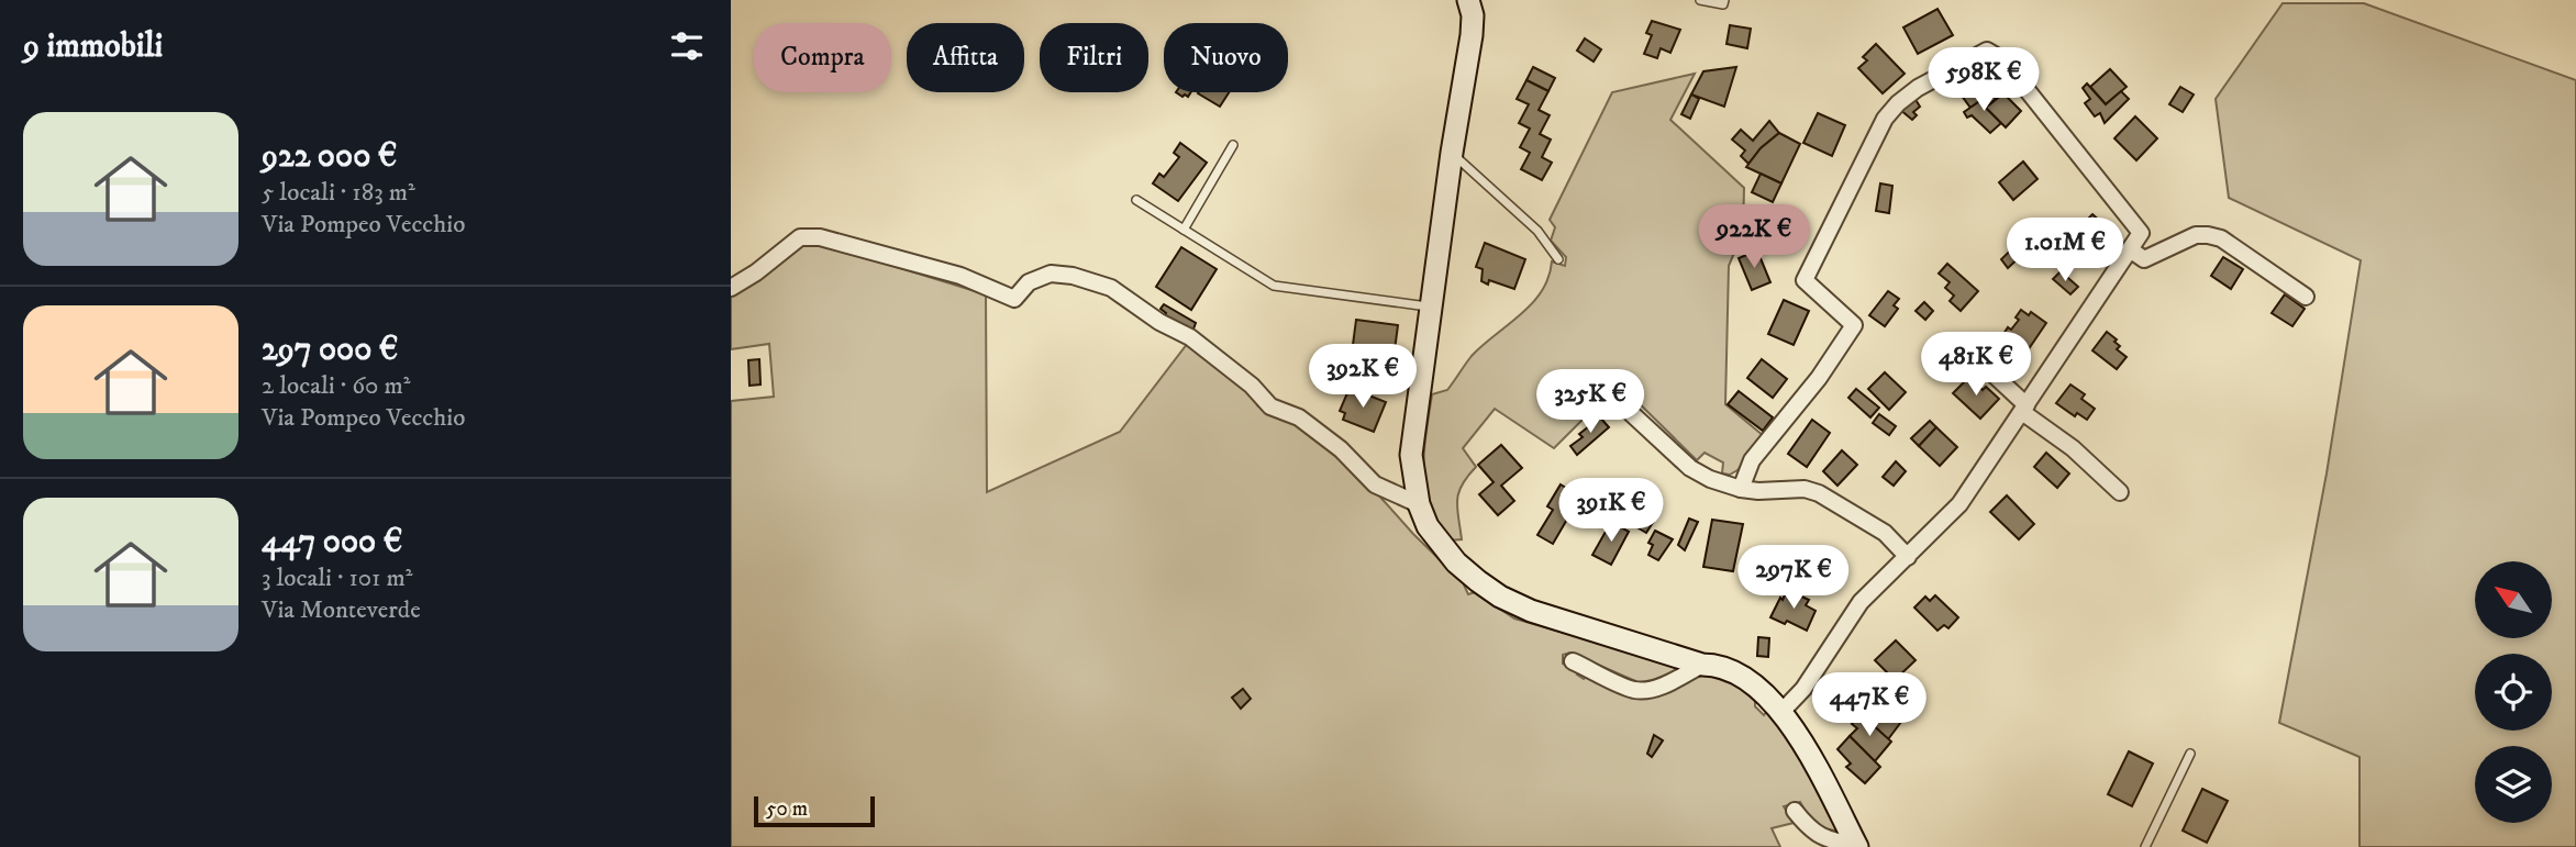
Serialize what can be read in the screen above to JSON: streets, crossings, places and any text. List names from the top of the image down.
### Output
{
  "scale_bar": "50 m",
  "north": "top left",
  "page": {
    "heading": "9 immobili",
    "chip": [
      "Compra",
      "Affitta",
      "Filtri",
      "Nuovo"
    ],
    "price": [
      "598K €",
      "922K €",
      "1.01M €",
      "481K €",
      "392K €",
      "325K €",
      "391K €",
      "297K €",
      "447K €"
    ],
    "list": [
      {
        "name": "922 000 €",
        "note": "5 locali · 183 m² · Via Pompeo Vecchio"
      },
      {
        "name": "297 000 €",
        "note": "2 locali · 60 m² · Via Pompeo Vecchio"
      },
      {
        "name": "447 000 €",
        "note": "3 locali · 101 m² · Via Monteverde"
      }
    ],
    "scale": "50 m"
  }
}
